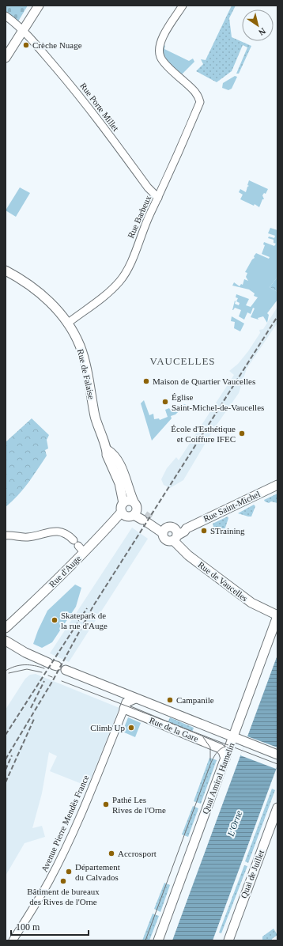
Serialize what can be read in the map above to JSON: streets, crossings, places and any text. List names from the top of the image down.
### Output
{
  "streets": {
    "main road": [
      "Rue de Falaise",
      "Rue Saint-Michel",
      "Rue d'Auge",
      "Rue de Vaucelles",
      "Rue de la Gare",
      "Quai Amiral Hamelin",
      "Quai de Juillet"
    ],
    "street": ["Rue Porte Millet", "Rue Barbeux", "Avenue Pierre Mendès France"]
  },
  "crossings": [
    ["Rue Porte Millet", "Rue Barbeux"],
    ["Rue Barbeux", "Rue de Falaise"],
    ["Rue de Falaise", "Rue d'Auge"],
    ["Rue Saint-Michel", "Rue de Vaucelles"],
    ["Rue de Vaucelles", "Quai Amiral Hamelin"],
    ["Rue de la Gare", "Quai Amiral Hamelin"],
    ["Rue de la Gare", "Avenue Pierre Mendès France"]
  ],
  "districts": ["VAUCELLES"],
  "water": ["L'Orne"],
  "places": [
    "Crèche Nuage",
    "Maison de Quartier Vaucelles",
    "Église Saint-Michel-de-Vaucelles",
    "École d'Esthétique et Coiffure IFEC",
    "STraining",
    "Skatepark de la rue d'Auge",
    "Campanile",
    "Climb Up",
    "Pathé Les Rives de l'Orne",
    "Accrosport",
    "Département du Calvados",
    "Bâtiment de bureaux des Rives de l'Orne"
  ],
  "scale_bar": "100 m",
  "north": "bottom right"
}
